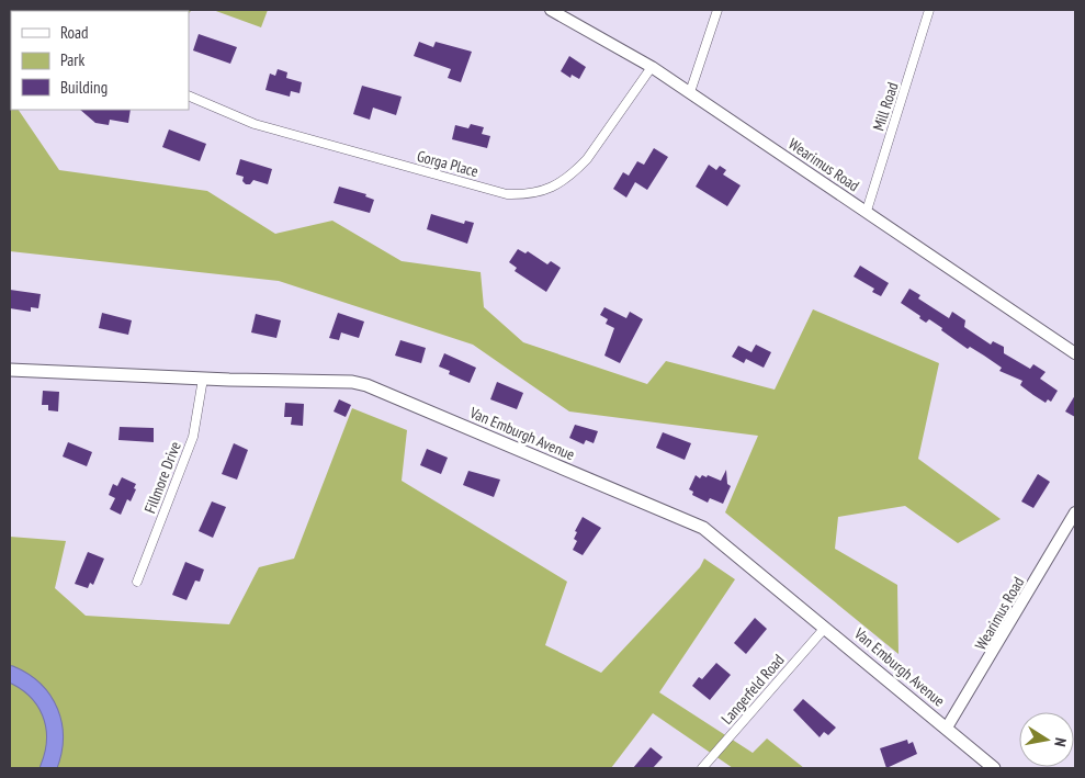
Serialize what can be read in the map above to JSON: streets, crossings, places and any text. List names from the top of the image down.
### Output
{
  "streets": {
    "main road": ["Van Emburgh Avenue"],
    "street": [
      "Mill Road",
      "Gorga Place",
      "Wearimus Road",
      "Fillmore Drive",
      "Langerfeld Road"
    ]
  },
  "crossings": [
    ["Mill Road", "Wearimus Road"],
    ["Gorga Place", "Wearimus Road"],
    ["Wearimus Road", "Van Emburgh Avenue"],
    ["Van Emburgh Avenue", "Fillmore Drive"],
    ["Van Emburgh Avenue", "Langerfeld Road"]
  ],
  "legend": ["Road", "Park", "Building"],
  "north": "right"
}
